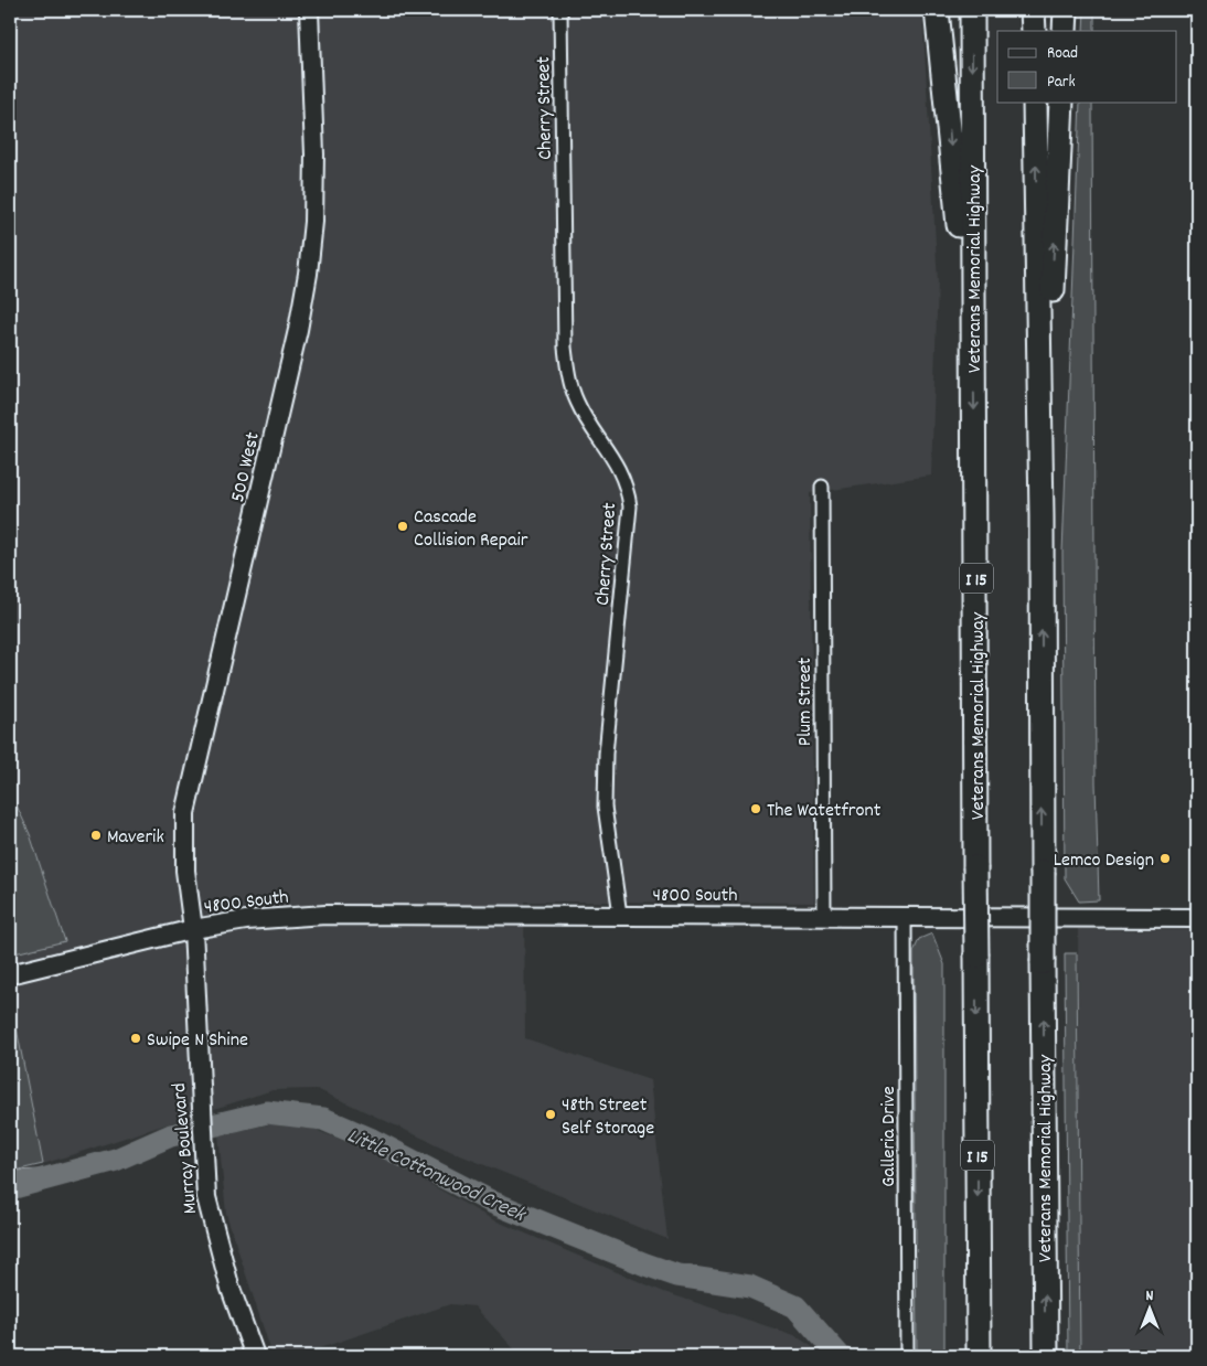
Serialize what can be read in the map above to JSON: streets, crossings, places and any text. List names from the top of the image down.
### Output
{
  "streets": {
    "highway": ["Veterans Memorial Highway", "I 15"],
    "main road": ["500 West", "4800 South", "Murray Boulevard"],
    "street": ["Cherry Street", "Plum Street", "Galleria Drive"]
  },
  "crossings": [
    ["Cherry Street", "4800 South"],
    ["500 West", "4800 South"],
    ["500 West", "Murray Boulevard"],
    ["Plum Street", "4800 South"],
    ["4800 South", "Galleria Drive"],
    ["4800 South", "Murray Boulevard"]
  ],
  "water": ["Little Cottonwood Creek"],
  "places": [
    "Cascade Collision Repair",
    "The Watetfront",
    "Maverik",
    "Lemco Design",
    "Swipe N Shine",
    "48th Street Self Storage"
  ],
  "legend": ["Road", "Park"],
  "north": "top"
}
